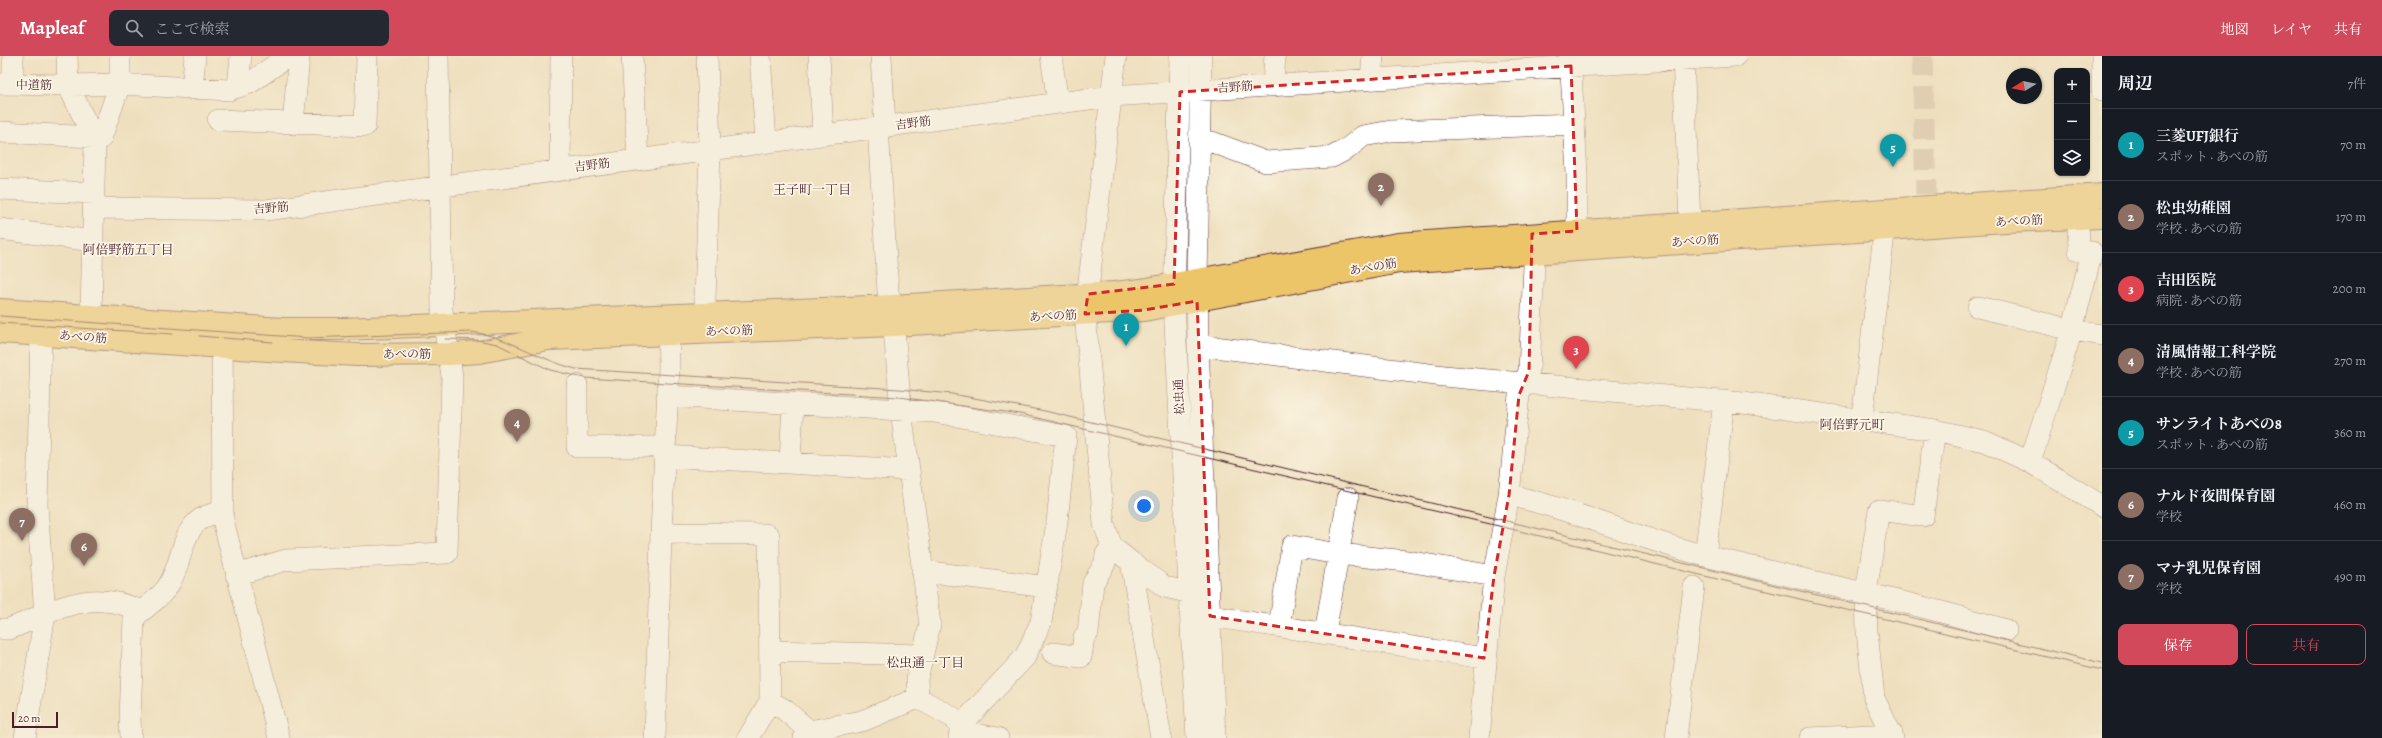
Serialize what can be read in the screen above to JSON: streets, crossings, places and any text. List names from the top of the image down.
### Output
{
  "streets": {
    "main road": ["あべの筋"],
    "street": ["中道筋", "吉野筋", "松虫通"]
  },
  "crossings": [
    ["吉野筋", "松虫通"],
    ["あべの筋", "松虫通"]
  ],
  "districts": [
    "王子町一丁目",
    "阿倍野筋五丁目",
    "阿倍野元町",
    "松虫通一丁目"
  ],
  "scale_bar": "20 m",
  "north": "left",
  "page": {
    "header": "Mapleaf",
    "search": "ここで検索",
    "nav": ["地図", "レイヤ", "共有"],
    "heading": ["周辺", "7件"],
    "map_buttons": ["+", "−"],
    "list": [
      {
        "mark": "1",
        "name": "三菱UFJ銀行",
        "note": "スポット · あべの筋",
        "value": "70 m"
      },
      {
        "mark": "2",
        "name": "松虫幼稚園",
        "note": "学校 · あべの筋",
        "value": "170 m"
      },
      {
        "mark": "3",
        "name": "吉田医院",
        "note": "病院 · あべの筋",
        "value": "200 m"
      },
      {
        "mark": "4",
        "name": "清風情報工科学院",
        "note": "学校 · あべの筋",
        "value": "270 m"
      },
      {
        "mark": "5",
        "name": "サンライトあべの8",
        "note": "スポット · あべの筋",
        "value": "360 m"
      },
      {
        "mark": "6",
        "name": "ナルド夜間保育園",
        "note": "学校",
        "value": "460 m"
      },
      {
        "mark": "7",
        "name": "マナ乳児保育園",
        "note": "学校",
        "value": "490 m"
      }
    ],
    "pins": [
      "5",
      "2",
      "1",
      "3",
      "4",
      "7",
      "6"
    ],
    "buttons": ["保存", "共有"],
    "scale": "20 m"
  }
}
